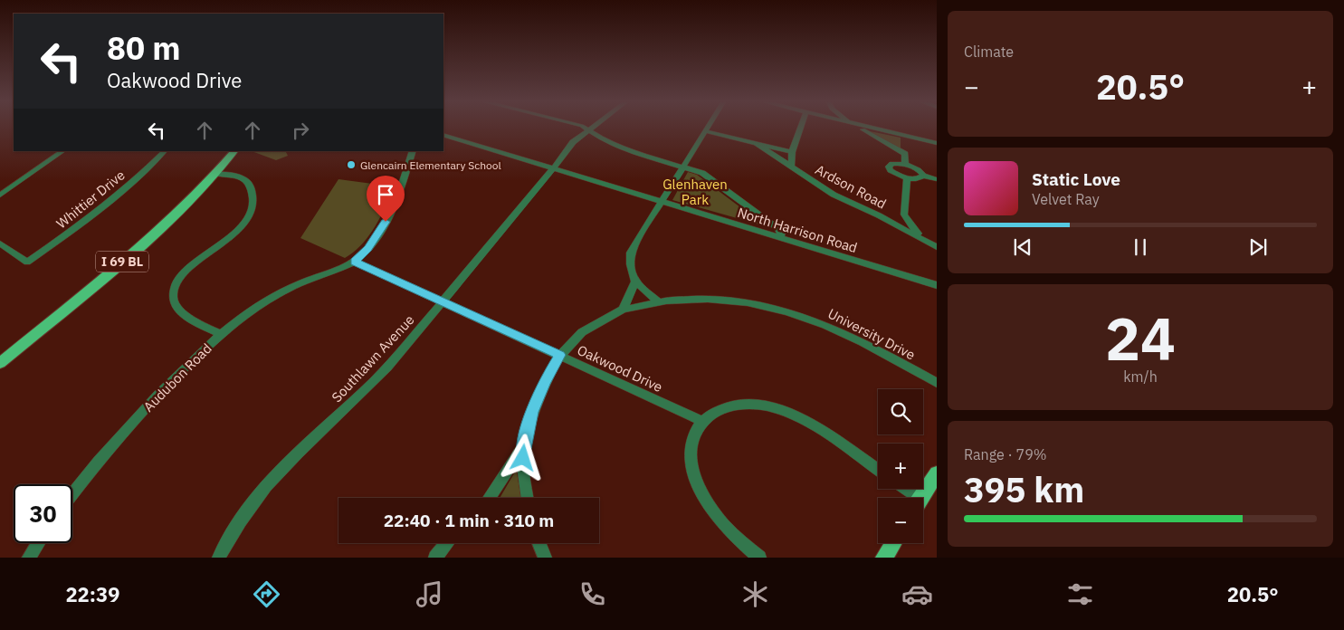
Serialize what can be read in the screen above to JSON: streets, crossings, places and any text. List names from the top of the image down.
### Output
{
  "streets": {
    "main road": ["I 69 BL"],
    "street": [
      "Ardson Road",
      "Whittier Drive",
      "North Harrison Road",
      "University Drive",
      "Southlawn Avenue",
      "Oakwood Drive",
      "Audubon Road"
    ]
  },
  "crossings": [
    ["North Harrison Road", "Southlawn Avenue"],
    ["I 69 BL", "Audubon Road"],
    ["University Drive", "Oakwood Drive"],
    ["Southlawn Avenue", "Oakwood Drive"]
  ],
  "parks": ["Glenhaven Park"],
  "places": ["Glencairn Elementary School"],
  "page": {
    "tile": [
      "Climate",
      ["24", "km/h"],
      ["Range · 79%", "395 km"]
    ],
    "turn": ["80 m", "Oakwood Drive"],
    "heat": ["−", "20.5°", "+"],
    "song": ["Static Love", "Velvet Ray"],
    "map_buttons": ["+", "−"],
    "limit": "30",
    "trip": "22:40 · 1 min · 310 m",
    "tabs": ["22:39", "20.5°"]
  }
}
